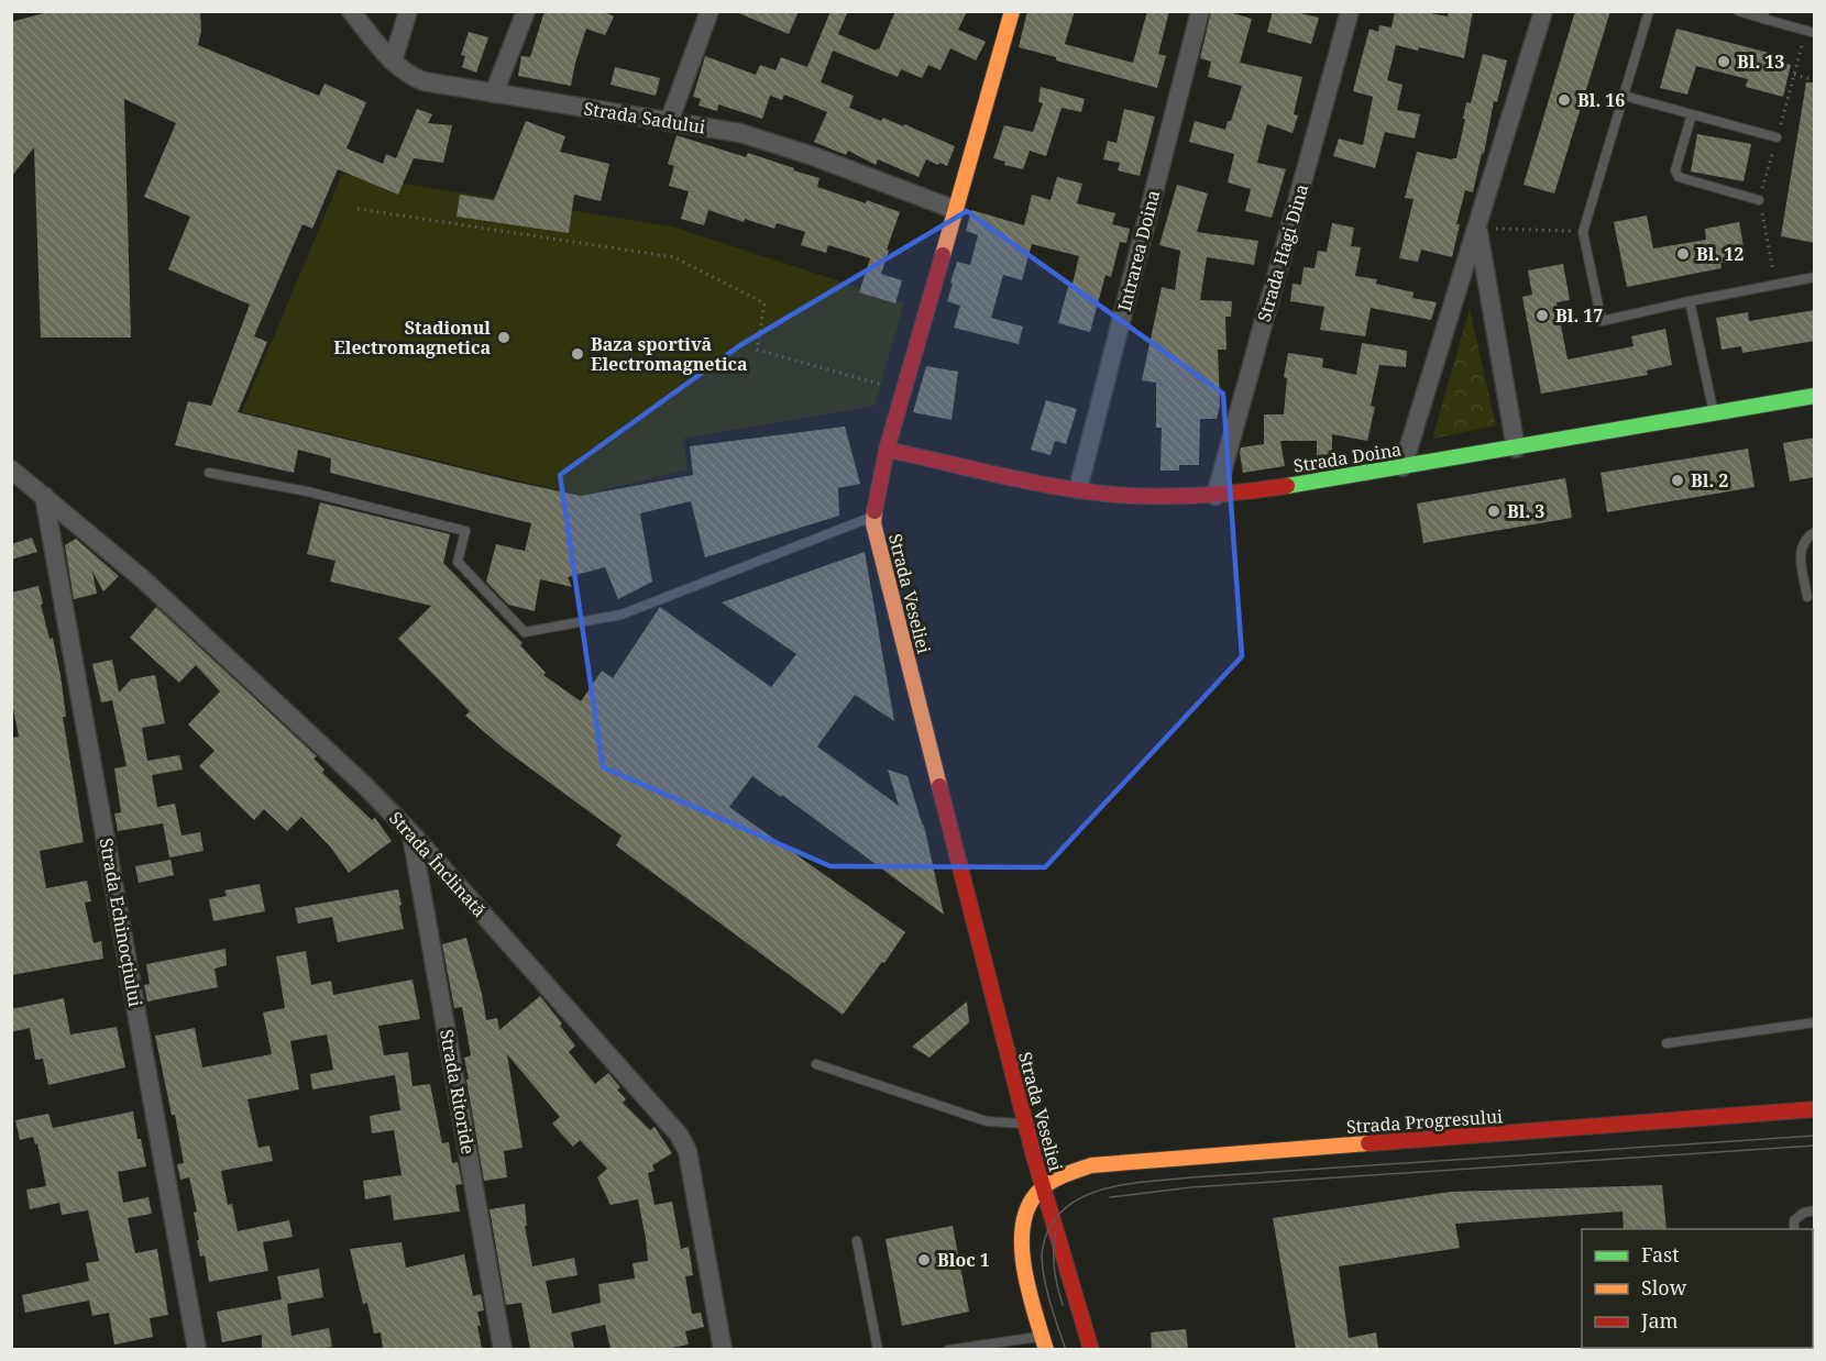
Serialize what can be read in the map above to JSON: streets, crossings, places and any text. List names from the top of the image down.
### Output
{
  "streets": {
    "street": [
      "Strada Sadului",
      "Intrarea Doina",
      "Strada Hagi Dina",
      "Strada Doina",
      "Strada Veseliei",
      "Strada Înclinată",
      "Strada Echinocțiului",
      "Strada Ritoride",
      "Strada Progresului"
    ]
  },
  "crossings": [
    ["Strada Sadului", "Strada Veseliei"],
    ["Intrarea Doina", "Strada Doina"],
    ["Strada Hagi Dina", "Strada Doina"],
    ["Strada Doina", "Strada Veseliei"],
    ["Strada Veseliei", "Strada Progresului"],
    ["Strada Înclinată", "Strada Echinocțiului"],
    ["Strada Înclinată", "Strada Ritoride"]
  ],
  "places": [
    "Bl. 13",
    "Bl. 16",
    "Bl. 12",
    "Bl. 17",
    "Stadionul Electromagnetica",
    "Baza sportivă Electromagnetica",
    "Bl. 2",
    "Bl. 3",
    "Bloc 1"
  ],
  "legend": ["Fast", "Slow", "Jam"]
}
